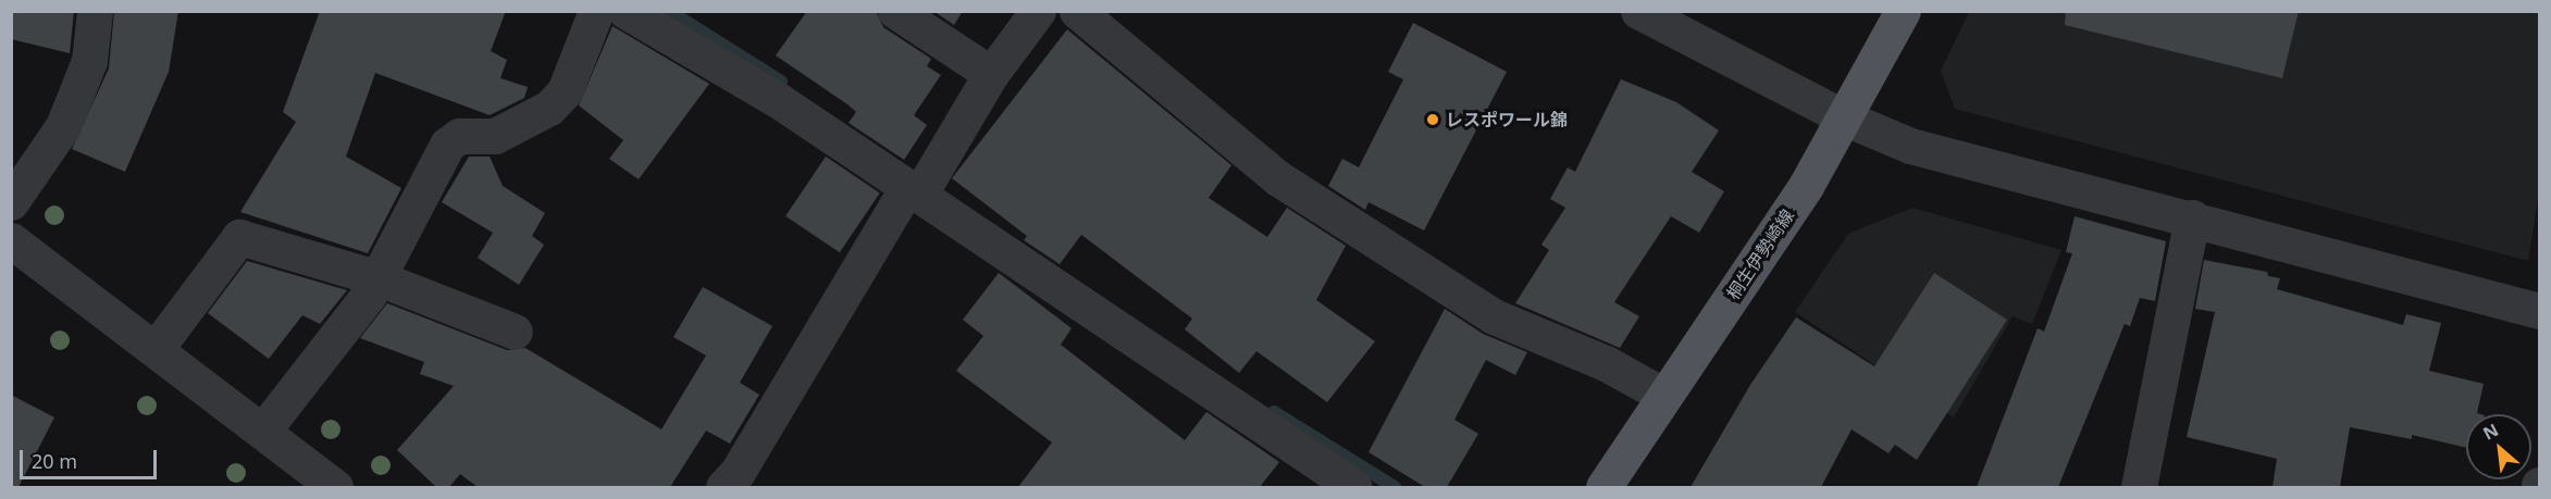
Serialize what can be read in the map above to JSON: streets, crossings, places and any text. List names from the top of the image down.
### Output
{
  "streets": {
    "main road": ["桐生伊勢崎線"]
  },
  "places": ["レスポワール錦"],
  "scale_bar": "20 m",
  "north": "top left"
}
